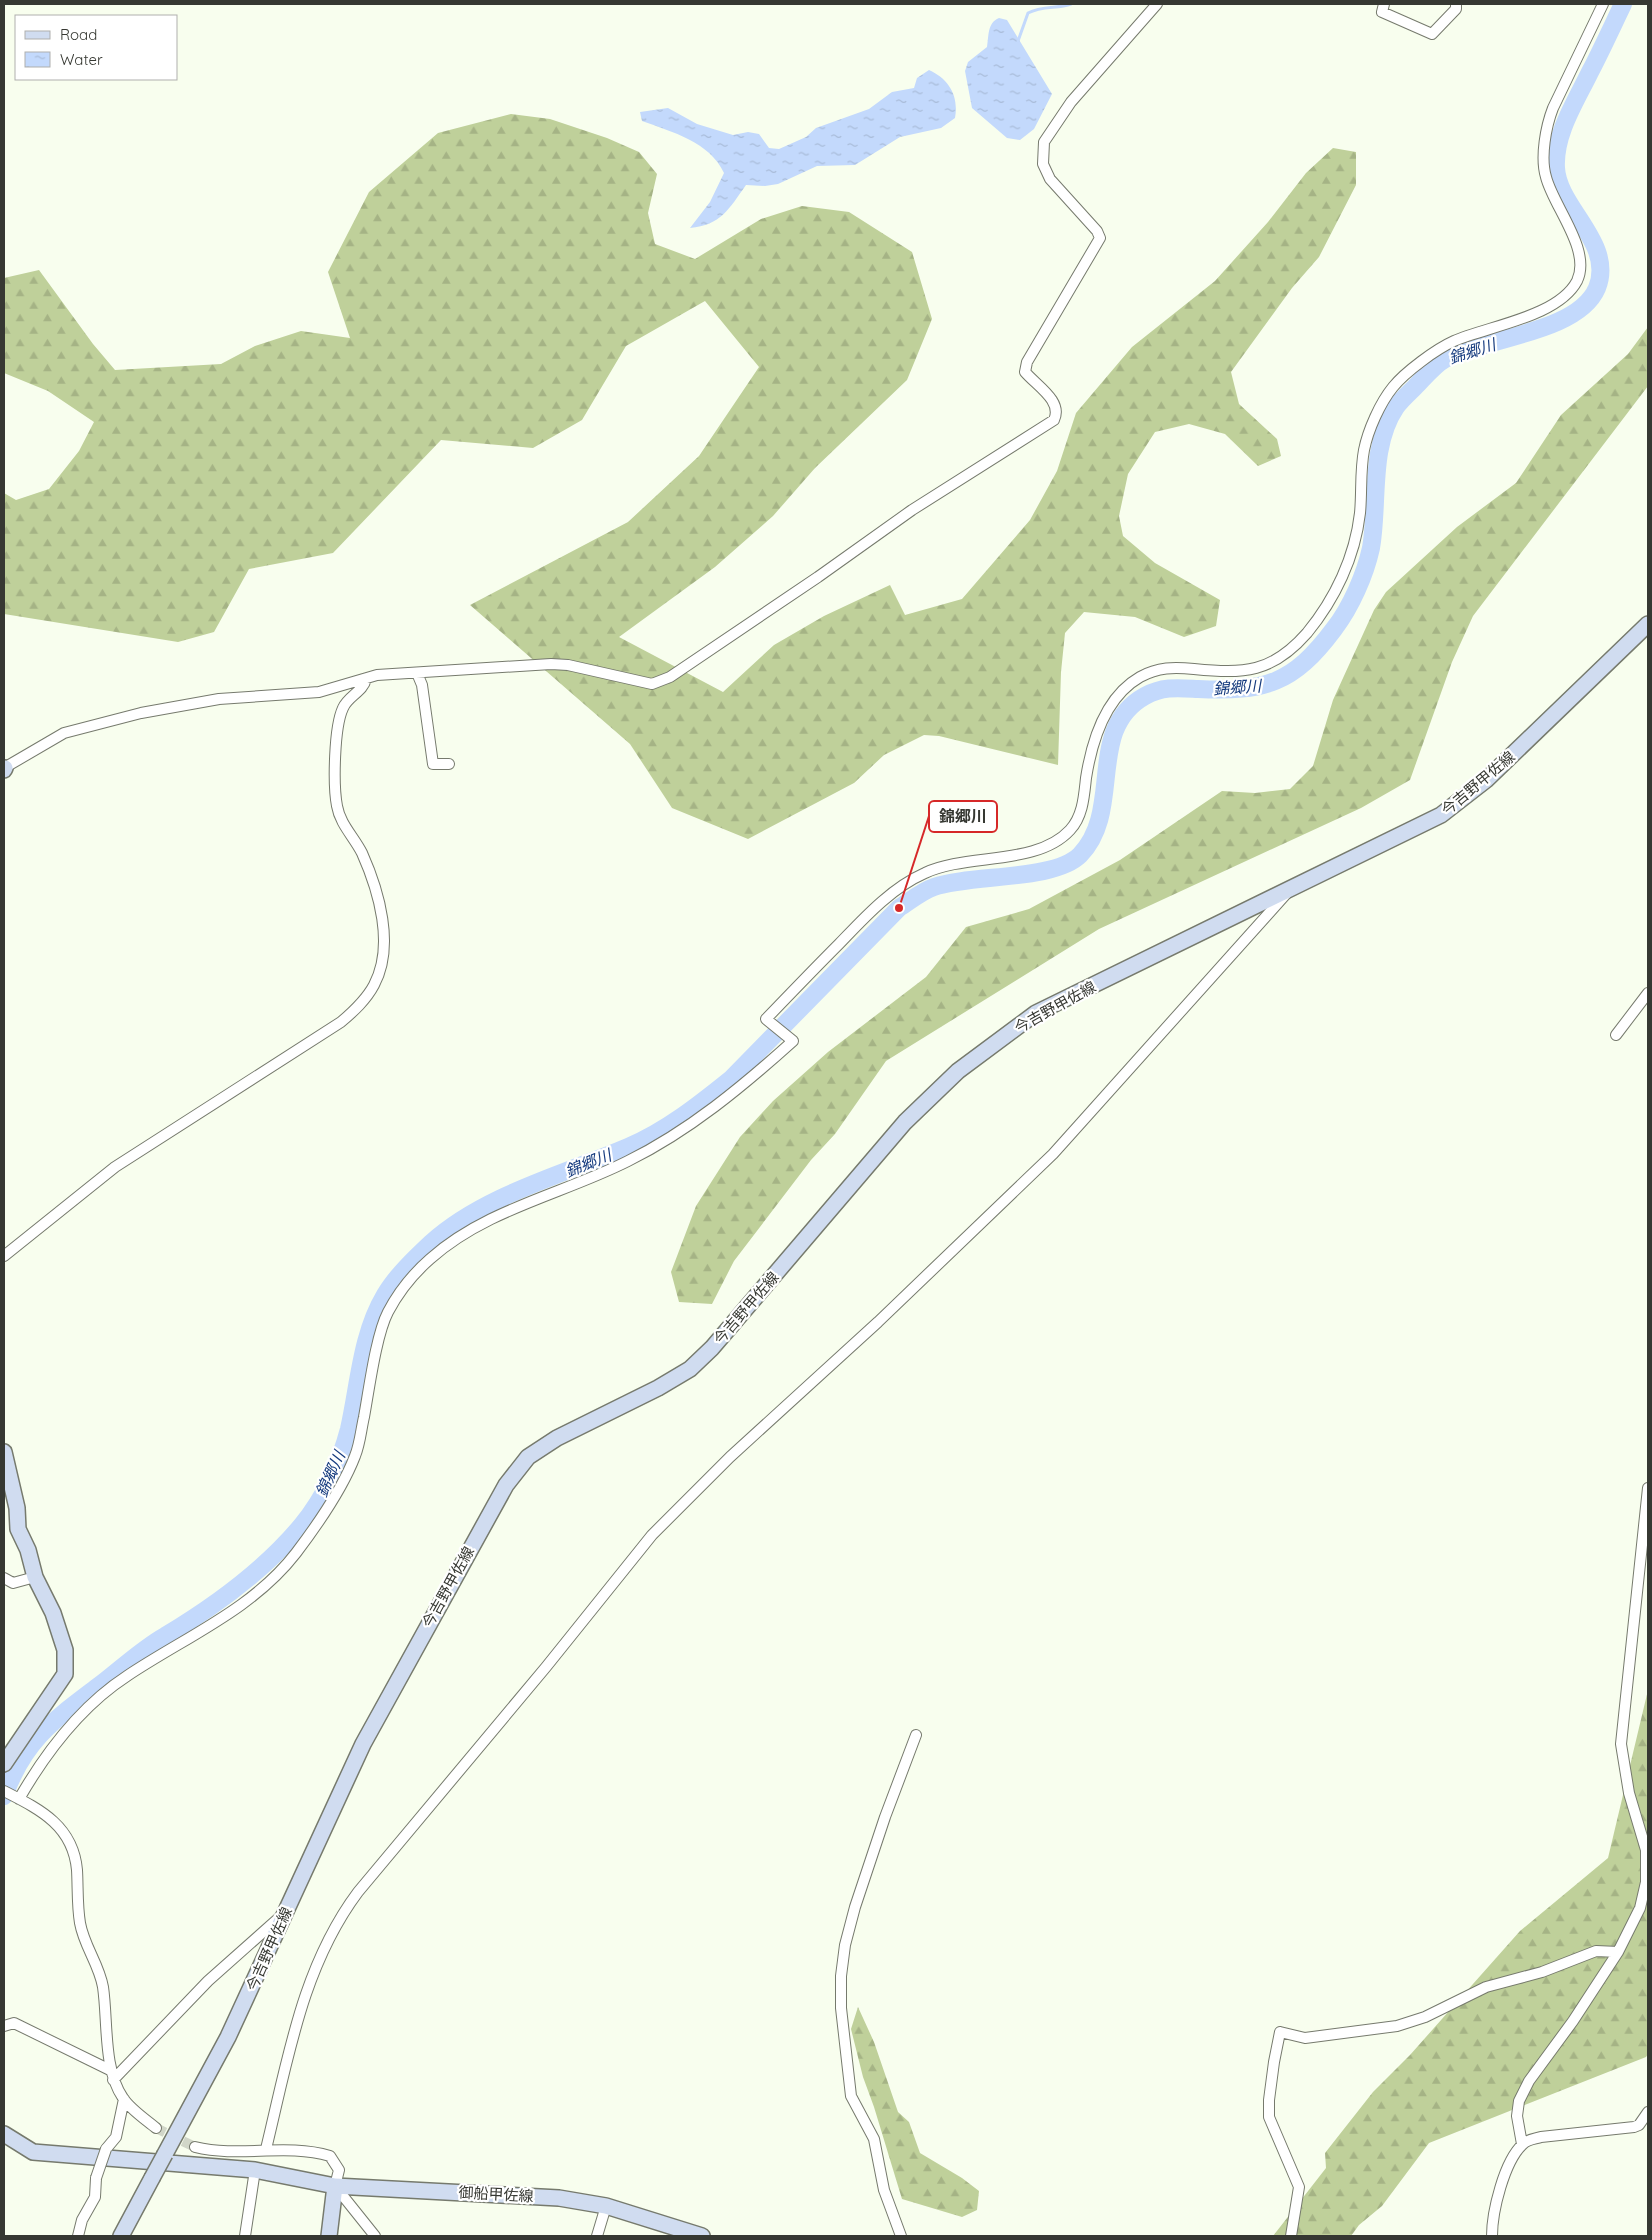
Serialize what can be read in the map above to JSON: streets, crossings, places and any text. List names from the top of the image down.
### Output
{
  "streets": {
    "main road": ["今吉野甲佐線", "御船甲佐線"]
  },
  "water": ["錦郷川"],
  "places": ["錦郷川"],
  "legend": ["Road", "Water"]
}
